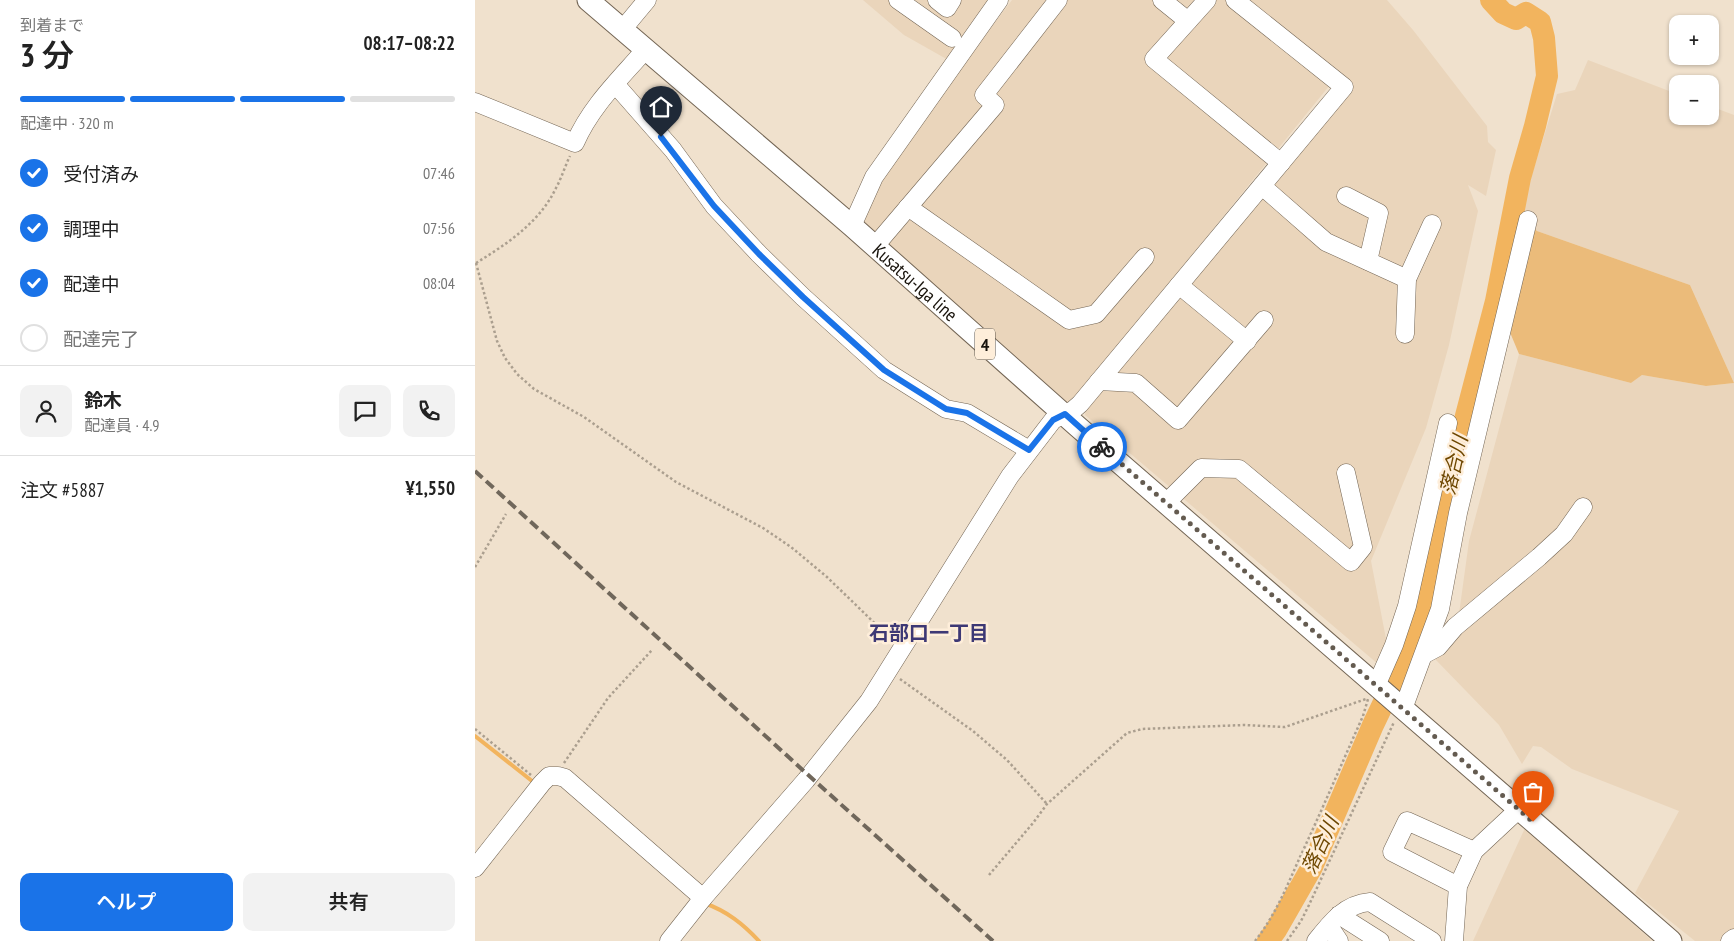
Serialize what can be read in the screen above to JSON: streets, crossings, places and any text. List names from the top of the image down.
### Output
{
  "streets": {
    "main road": ["Kusatsu-Iga line", "4"]
  },
  "districts": ["石部口一丁目"],
  "water": ["落合川"],
  "page": {
    "heading": ["3 分", "到着まで", "08:17–08:22"],
    "panel": [
      "鈴木",
      "配達員 · 4.9",
      "注文 #5887",
      "¥1,550"
    ],
    "map_buttons": ["+", "−"],
    "bar": "配達中 · 320 m",
    "list": [
      ["受付済み", "07:46"],
      ["調理中", "07:56"],
      ["配達中", "08:04"],
      "配達完了"
    ],
    "buttons": ["ヘルプ", "共有"]
  }
}
